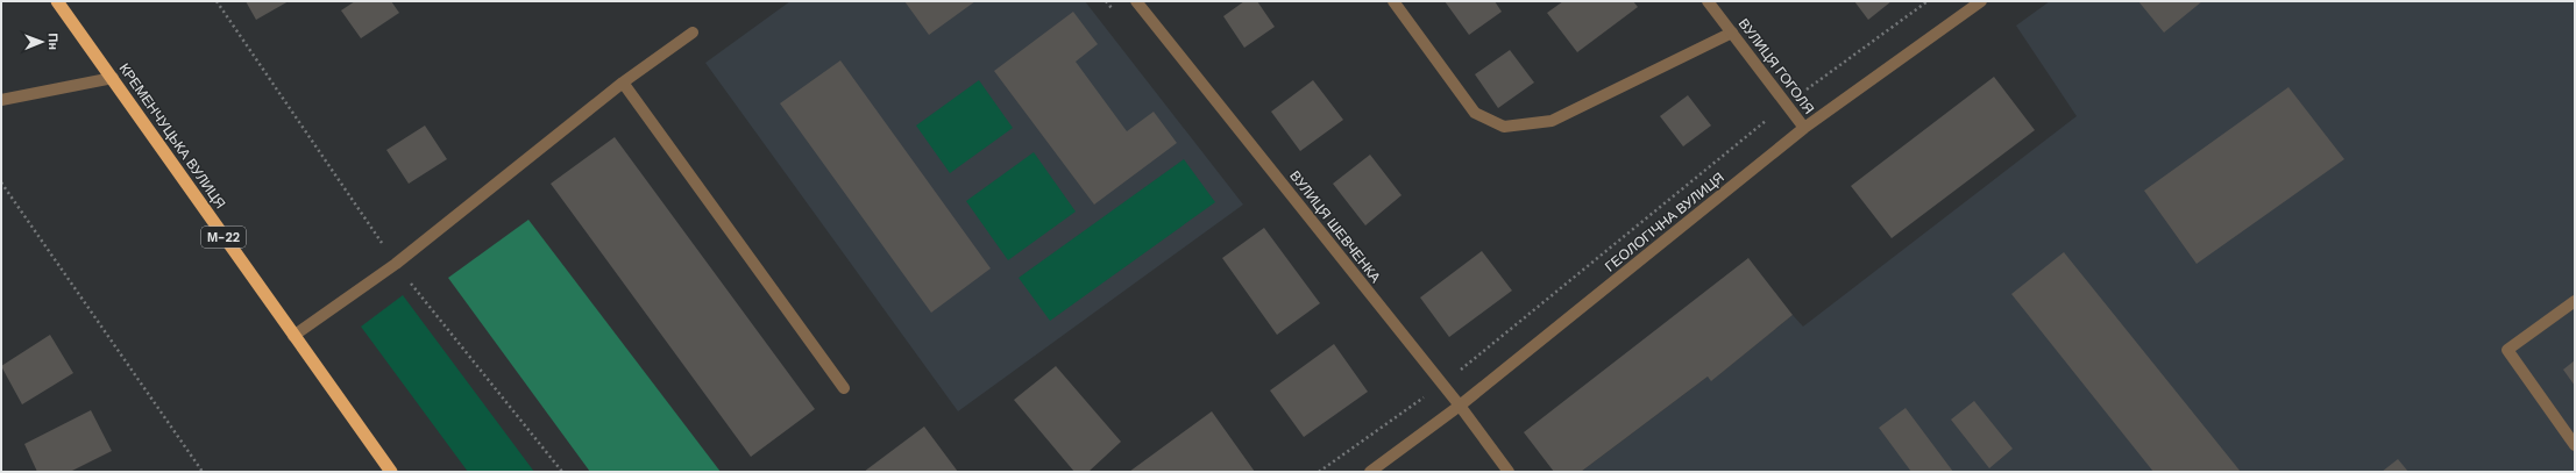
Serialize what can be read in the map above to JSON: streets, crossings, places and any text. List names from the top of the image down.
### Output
{
  "streets": {
    "highway": ["КРЕМЕНЧУЦЬКА ВУЛИЦЯ", "М-22"],
    "street": ["ВУЛИЦЯ ГОГОЛЯ", "ГЕОЛОГІЧНА ВУЛИЦЯ", "ВУЛИЦЯ ШЕВЧЕНКА"]
  },
  "crossings": [
    ["ВУЛИЦЯ ГОГОЛЯ", "ГЕОЛОГІЧНА ВУЛИЦЯ"],
    ["ГЕОЛОГІЧНА ВУЛИЦЯ", "ВУЛИЦЯ ШЕВЧЕНКА"]
  ],
  "north": "right"
}
